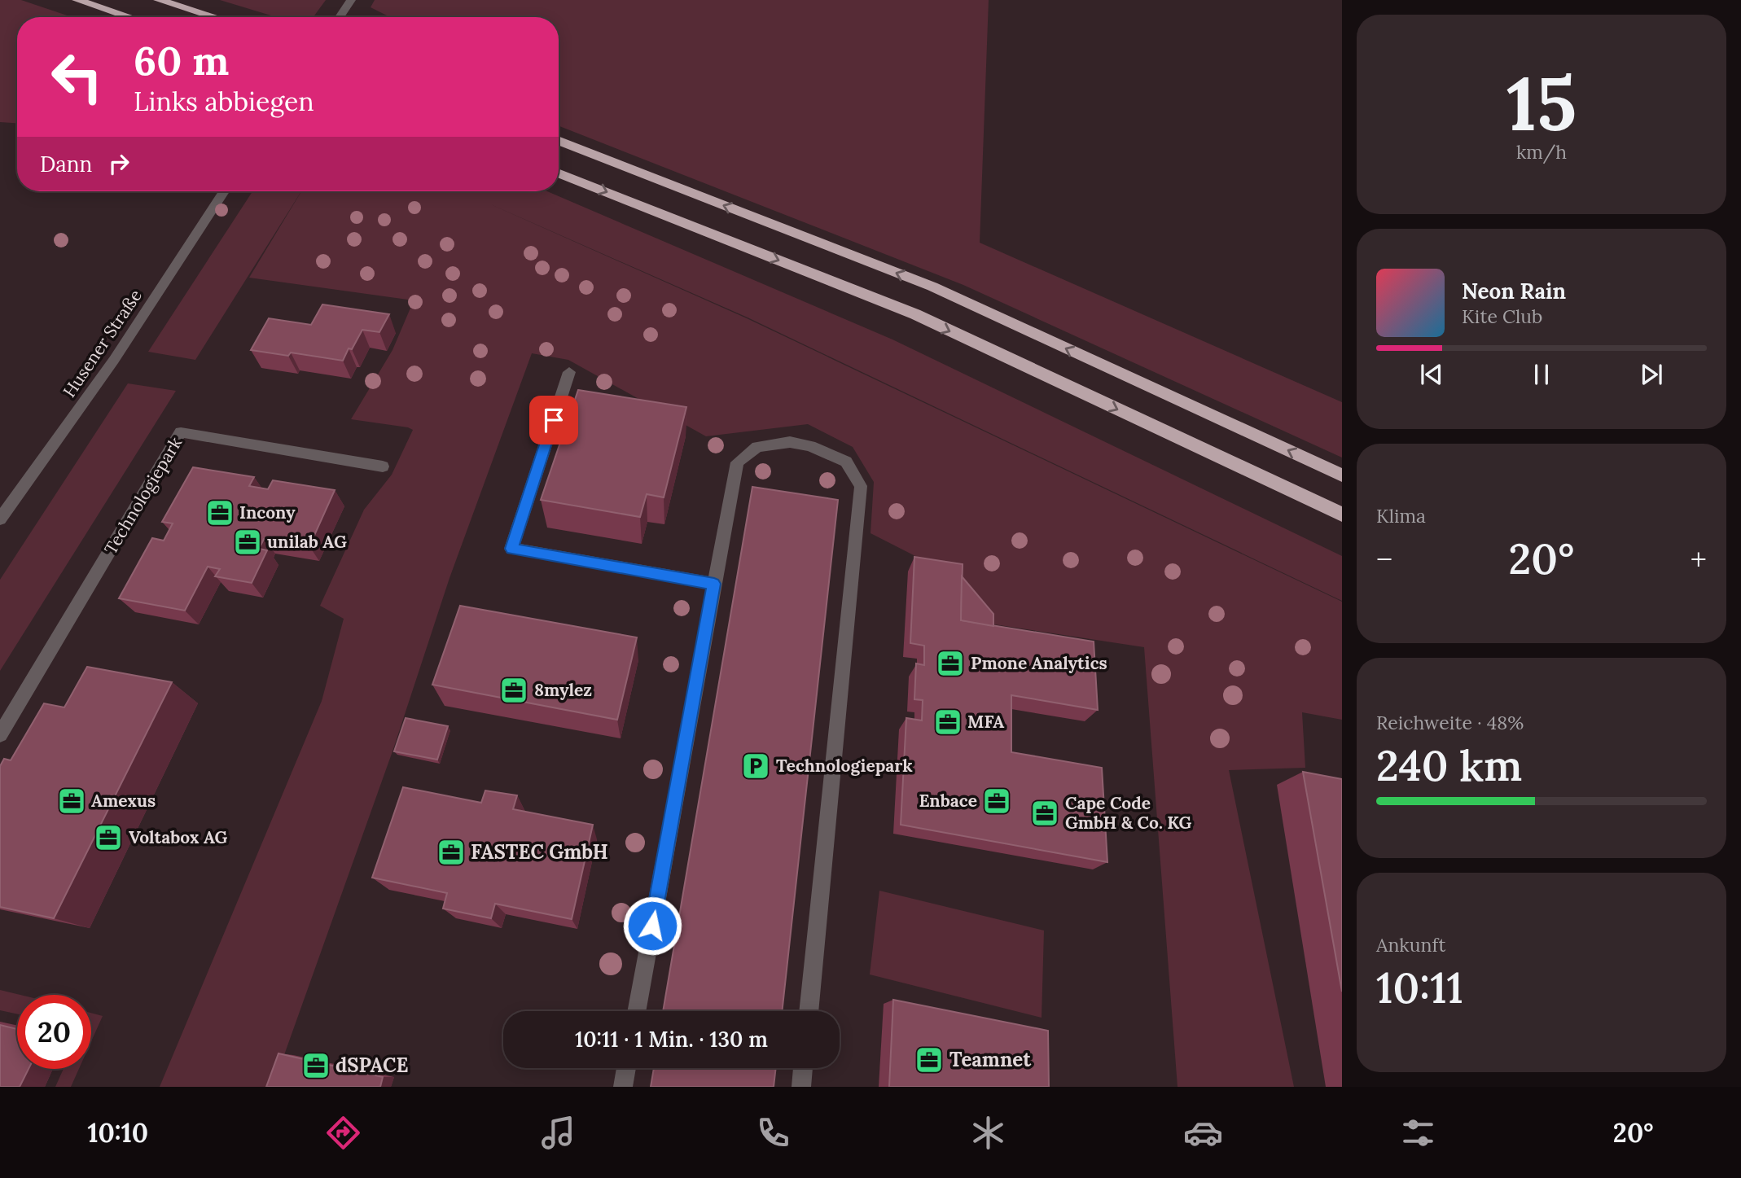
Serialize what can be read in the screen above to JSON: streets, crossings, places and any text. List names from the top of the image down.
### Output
{
  "streets": {
    "street": ["Husener Straße", "Technologiepark"]
  },
  "places": {
    "office": [
      "Incony",
      "unilab AG",
      "Pmone Analytics",
      "8mylez",
      "MFA",
      "Amexus",
      "Enbace",
      "Cape Code GmbH & Co. KG",
      "Voltabox AG",
      "FASTEC GmbH",
      "Teamnet",
      "dSPACE"
    ],
    "parking": ["Technologiepark"]
  },
  "page": {
    "tile": [
      ["15", "km/h"],
      "Klima",
      ["Reichweite · 48%", "240 km"],
      ["Ankunft", "10:11"]
    ],
    "turn": ["60 m", "Links abbiegen"],
    "then": "Dann",
    "song": ["Neon Rain", "Kite Club"],
    "heat": ["−", "20°", "+"],
    "limit": "20",
    "trip": "10:11 · 1 Min. · 130 m",
    "tabs": ["10:10", "20°"]
  }
}
